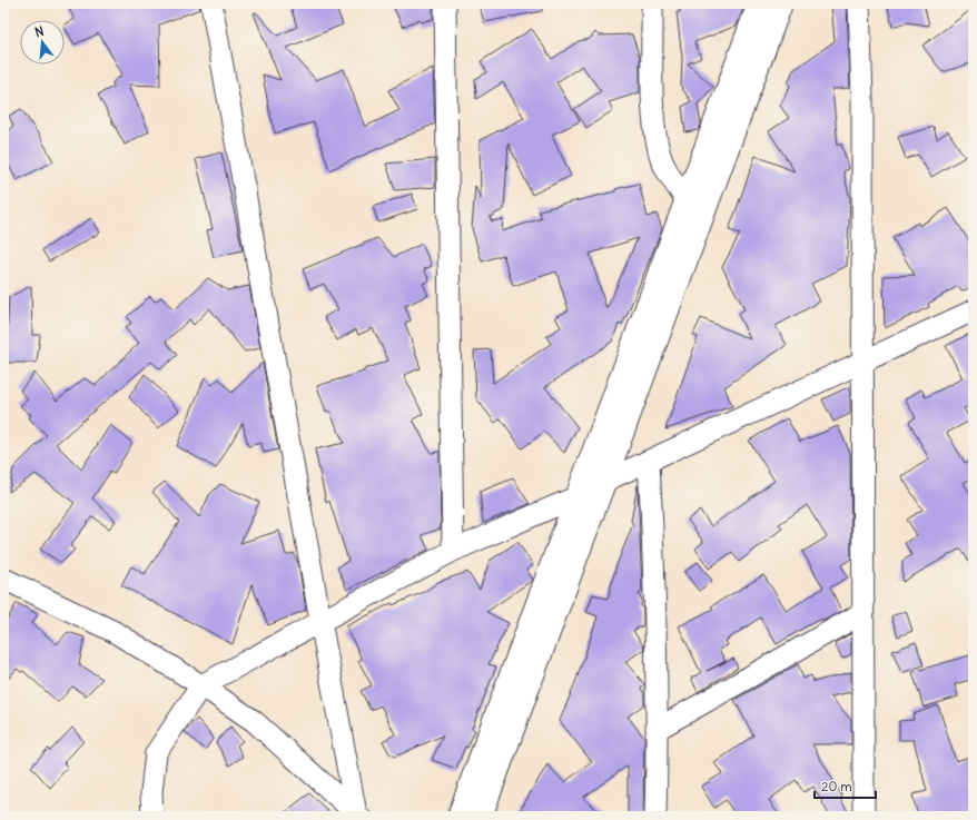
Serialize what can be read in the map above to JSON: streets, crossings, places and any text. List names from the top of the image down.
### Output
{
  "scale_bar": "20 m",
  "north": "top"
}
